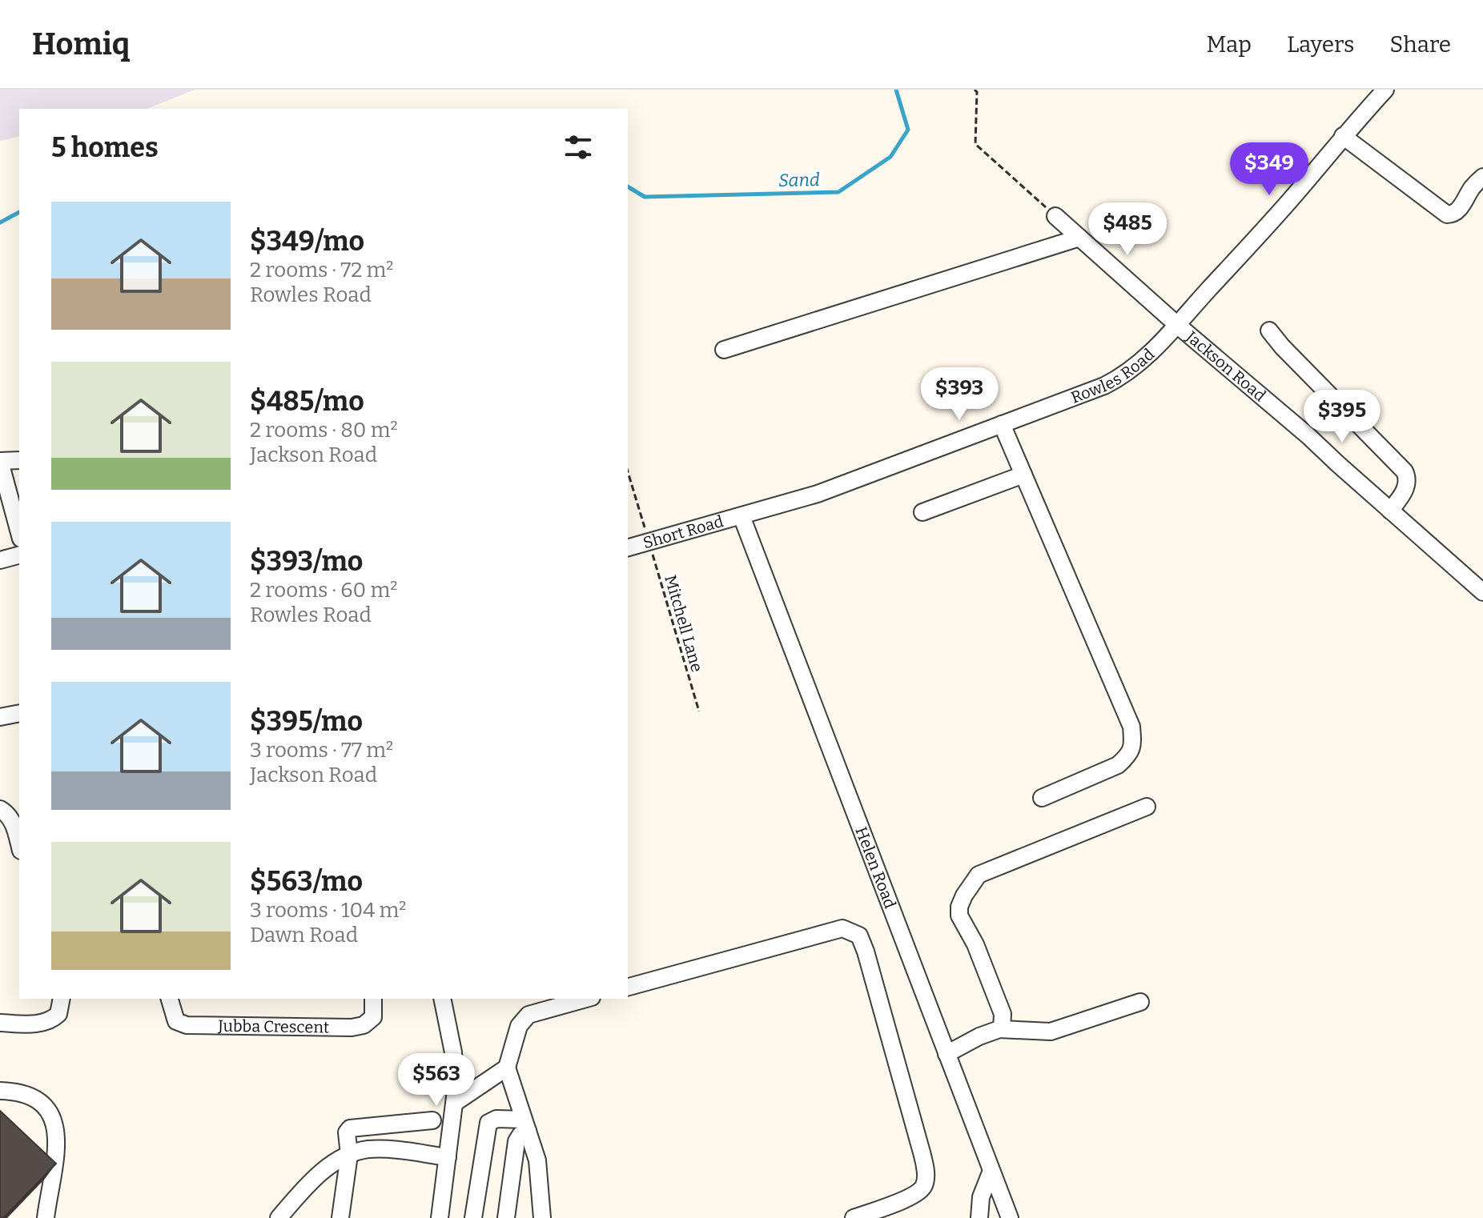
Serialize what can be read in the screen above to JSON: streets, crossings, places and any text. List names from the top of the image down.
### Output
{
  "streets": {
    "street": [
      "Jackson Road",
      "Rowles Road",
      "Short Road",
      "Helen Road",
      "Jubba Crescent"
    ],
    "path": ["Mitchell Lane"]
  },
  "crossings": [
    ["Jackson Road", "Rowles Road"],
    ["Rowles Road", "Short Road"],
    ["Rowles Road", "Helen Road"],
    ["Short Road", "Mitchell Lane"],
    ["Short Road", "Helen Road"]
  ],
  "water": ["Sand"],
  "page": {
    "header": "Homiq",
    "nav": ["Map", "Layers", "Share"],
    "heading": "5 homes",
    "price": [
      "$349",
      "$485",
      "$393",
      "$395",
      "$563"
    ],
    "list": [
      {
        "name": "$349/mo",
        "note": "2 rooms · 72 m² · Rowles Road"
      },
      {
        "name": "$485/mo",
        "note": "2 rooms · 80 m² · Jackson Road"
      },
      {
        "name": "$393/mo",
        "note": "2 rooms · 60 m² · Rowles Road"
      },
      {
        "name": "$395/mo",
        "note": "3 rooms · 77 m² · Jackson Road"
      },
      {
        "name": "$563/mo",
        "note": "3 rooms · 104 m² · Dawn Road"
      }
    ]
  }
}
